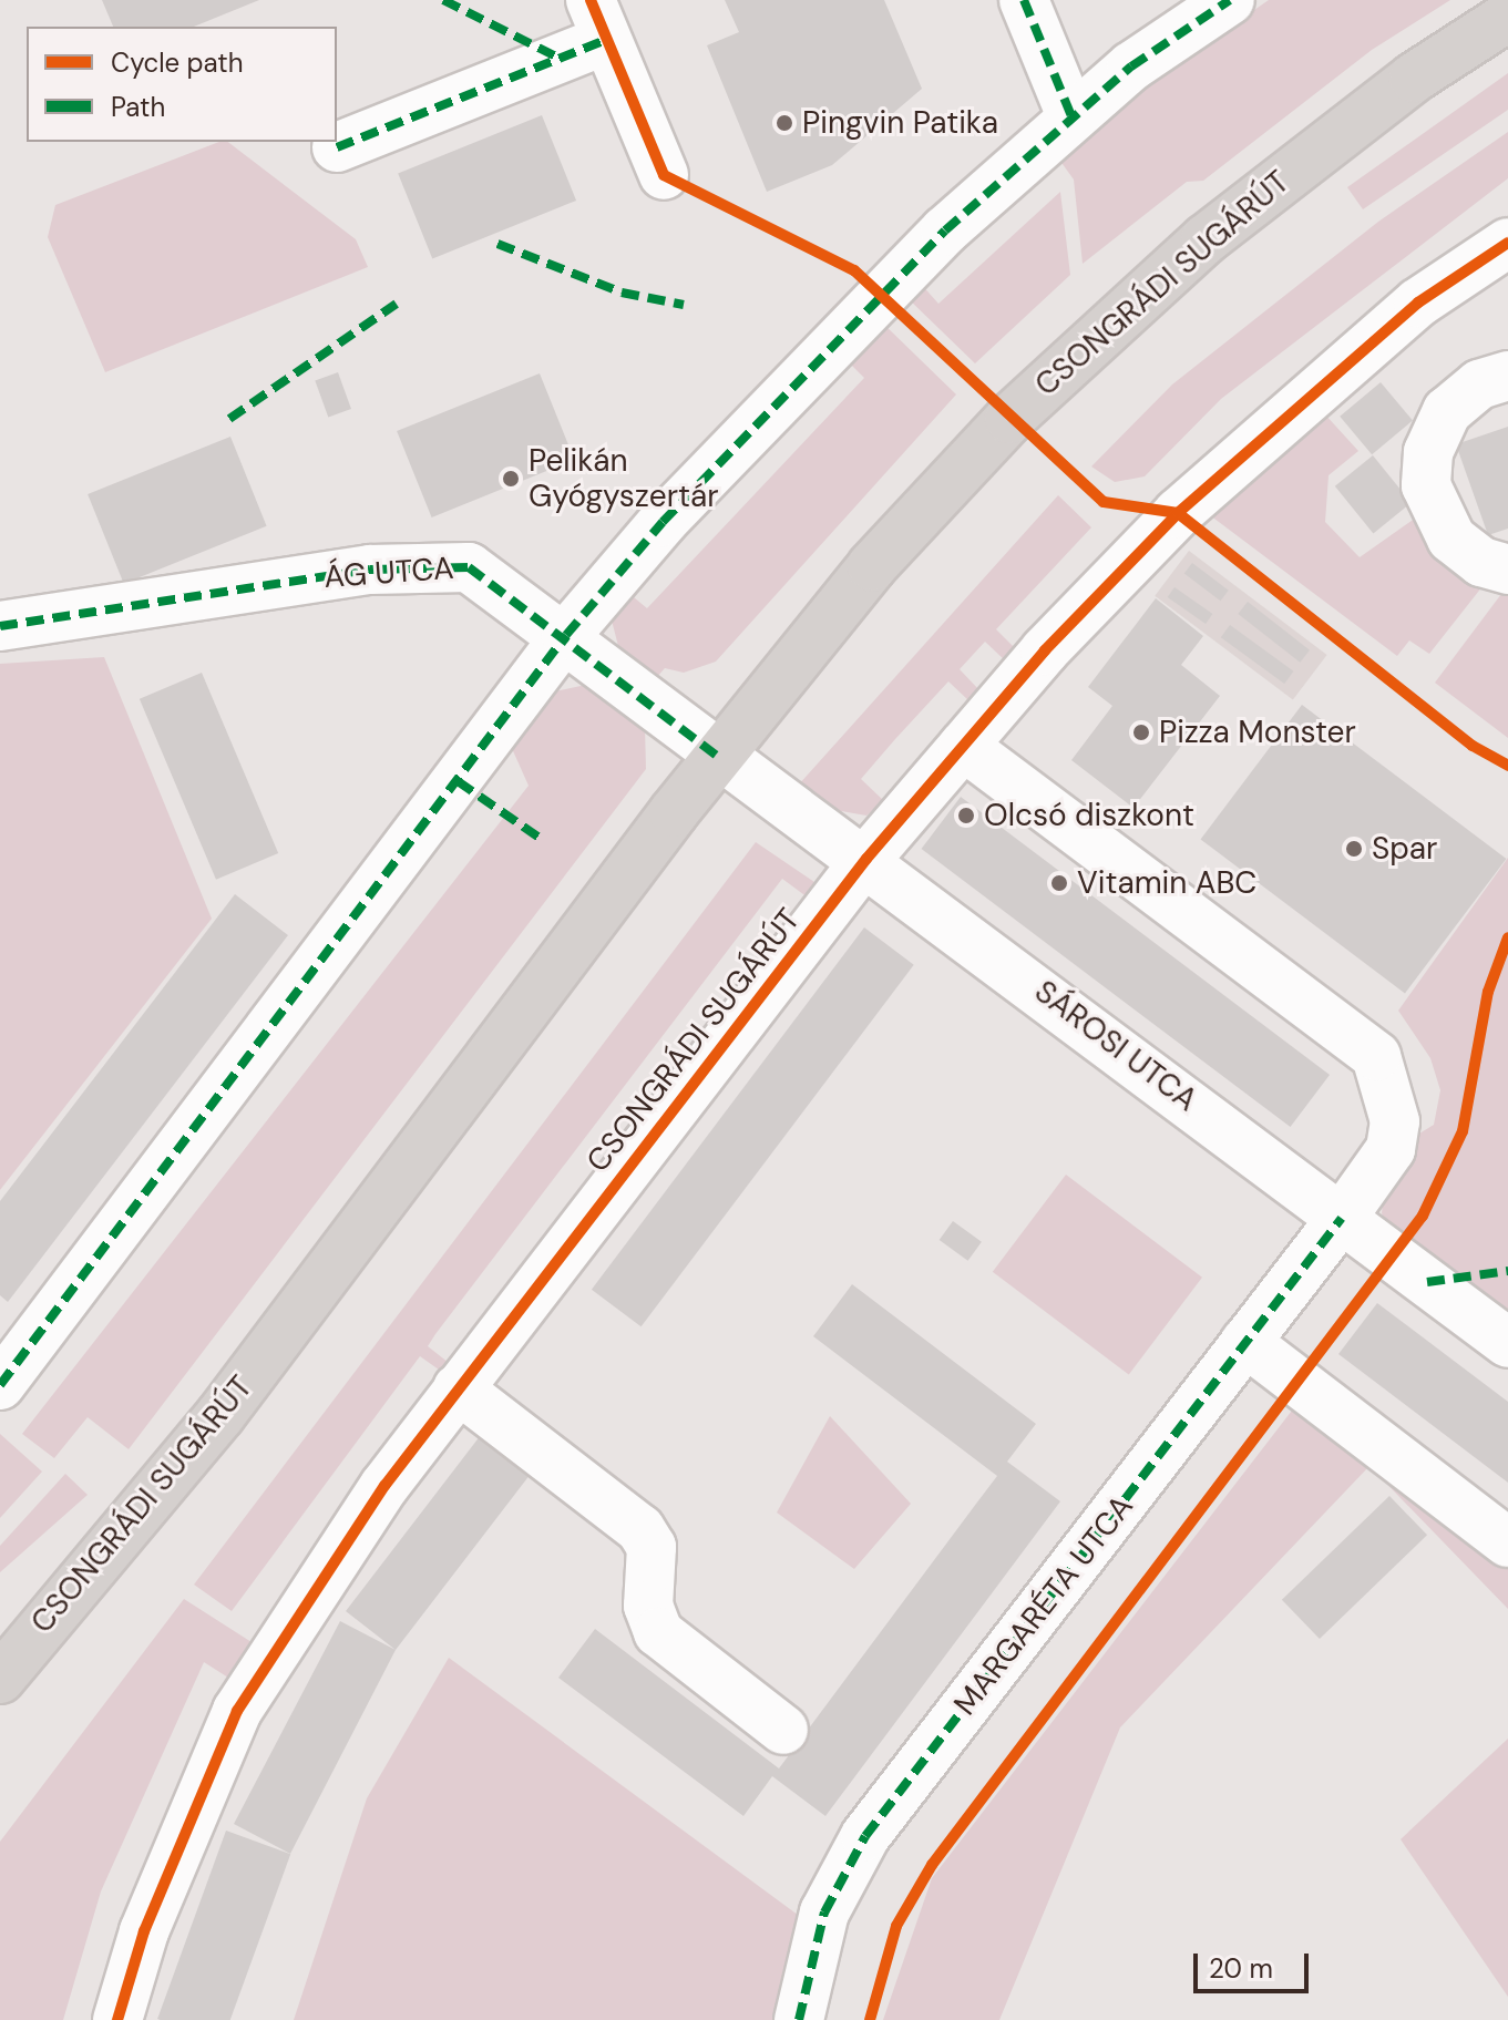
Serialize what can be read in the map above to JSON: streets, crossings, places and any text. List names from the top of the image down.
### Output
{
  "streets": {
    "main road": ["CSONGRÁDI SUGÁRÚT"],
    "street": ["ÁG UTCA", "SÁROSI UTCA", "MARGARÉTA UTCA"]
  },
  "crossings": [
    ["CSONGRÁDI SUGÁRÚT", "ÁG UTCA"],
    ["CSONGRÁDI SUGÁRÚT", "SÁROSI UTCA"],
    ["CSONGRÁDI SUGÁRÚT", "MARGARÉTA UTCA"],
    ["ÁG UTCA", "SÁROSI UTCA"],
    ["SÁROSI UTCA", "MARGARÉTA UTCA"]
  ],
  "places": [
    "Pingvin Patika",
    "Pelikán Gyógyszertár",
    "Pizza Monster",
    "Olcsó diszkont",
    "Spar",
    "Vitamin ABC"
  ],
  "legend": ["Cycle path", "Path"],
  "scale_bar": "20 m"
}
